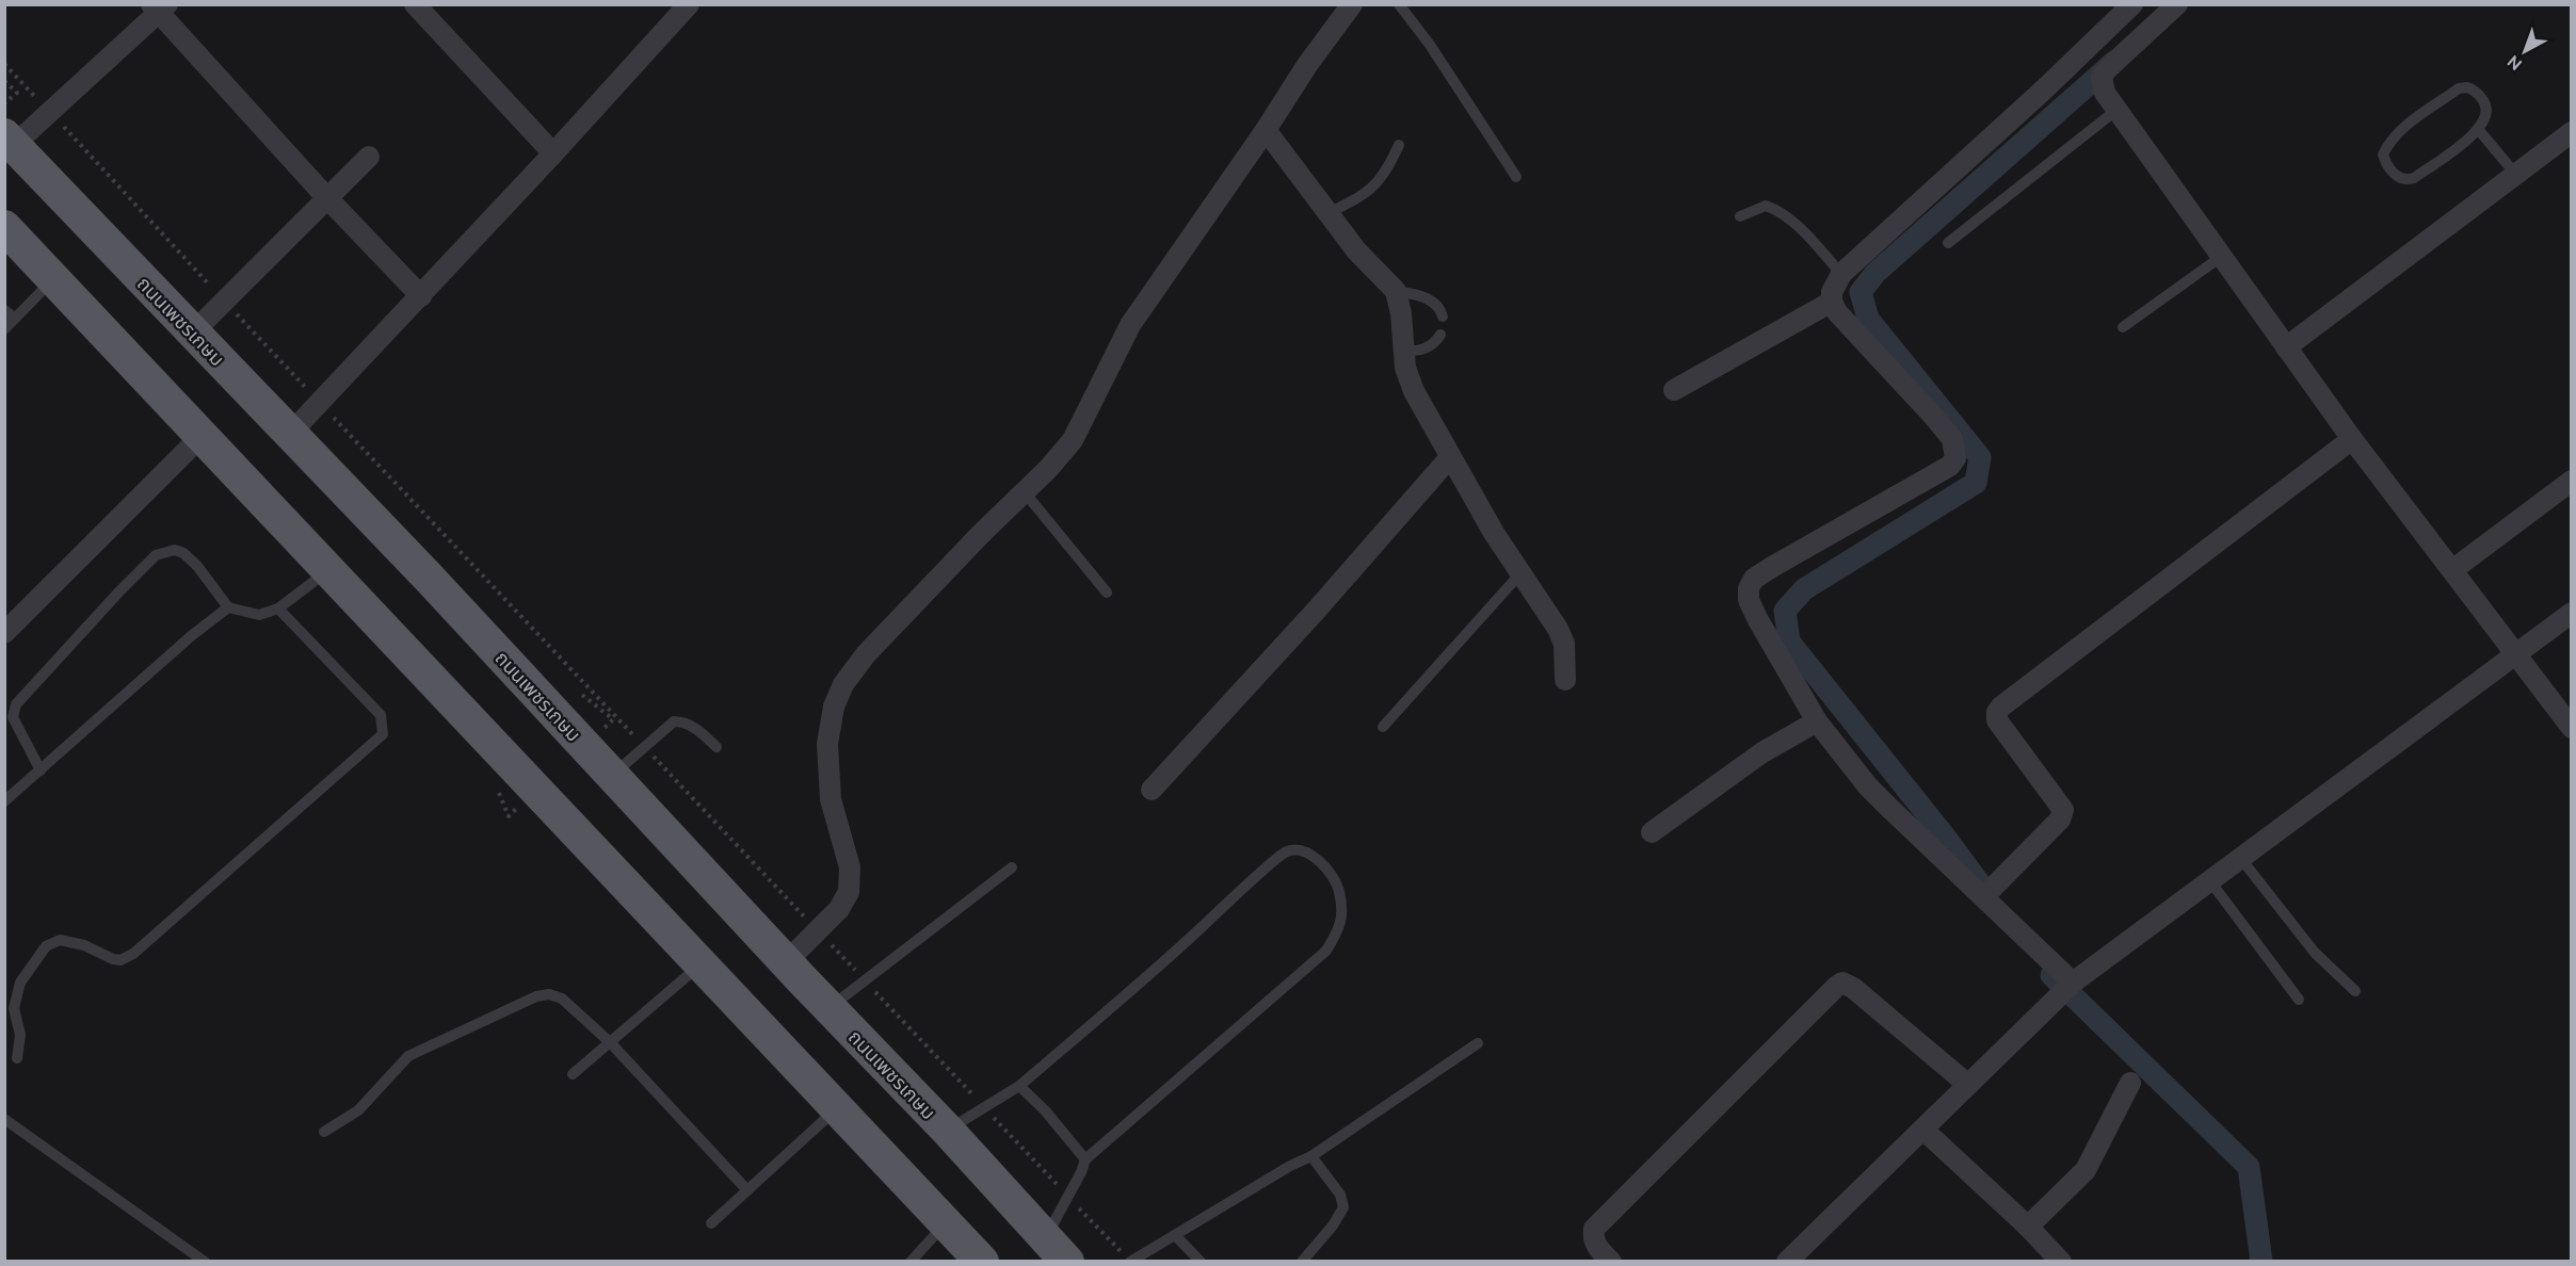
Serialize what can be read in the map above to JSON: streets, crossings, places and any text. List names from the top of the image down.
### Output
{
  "streets": {
    "main road": ["ถนนเพชรเกษม"]
  },
  "north": "bottom left"
}
